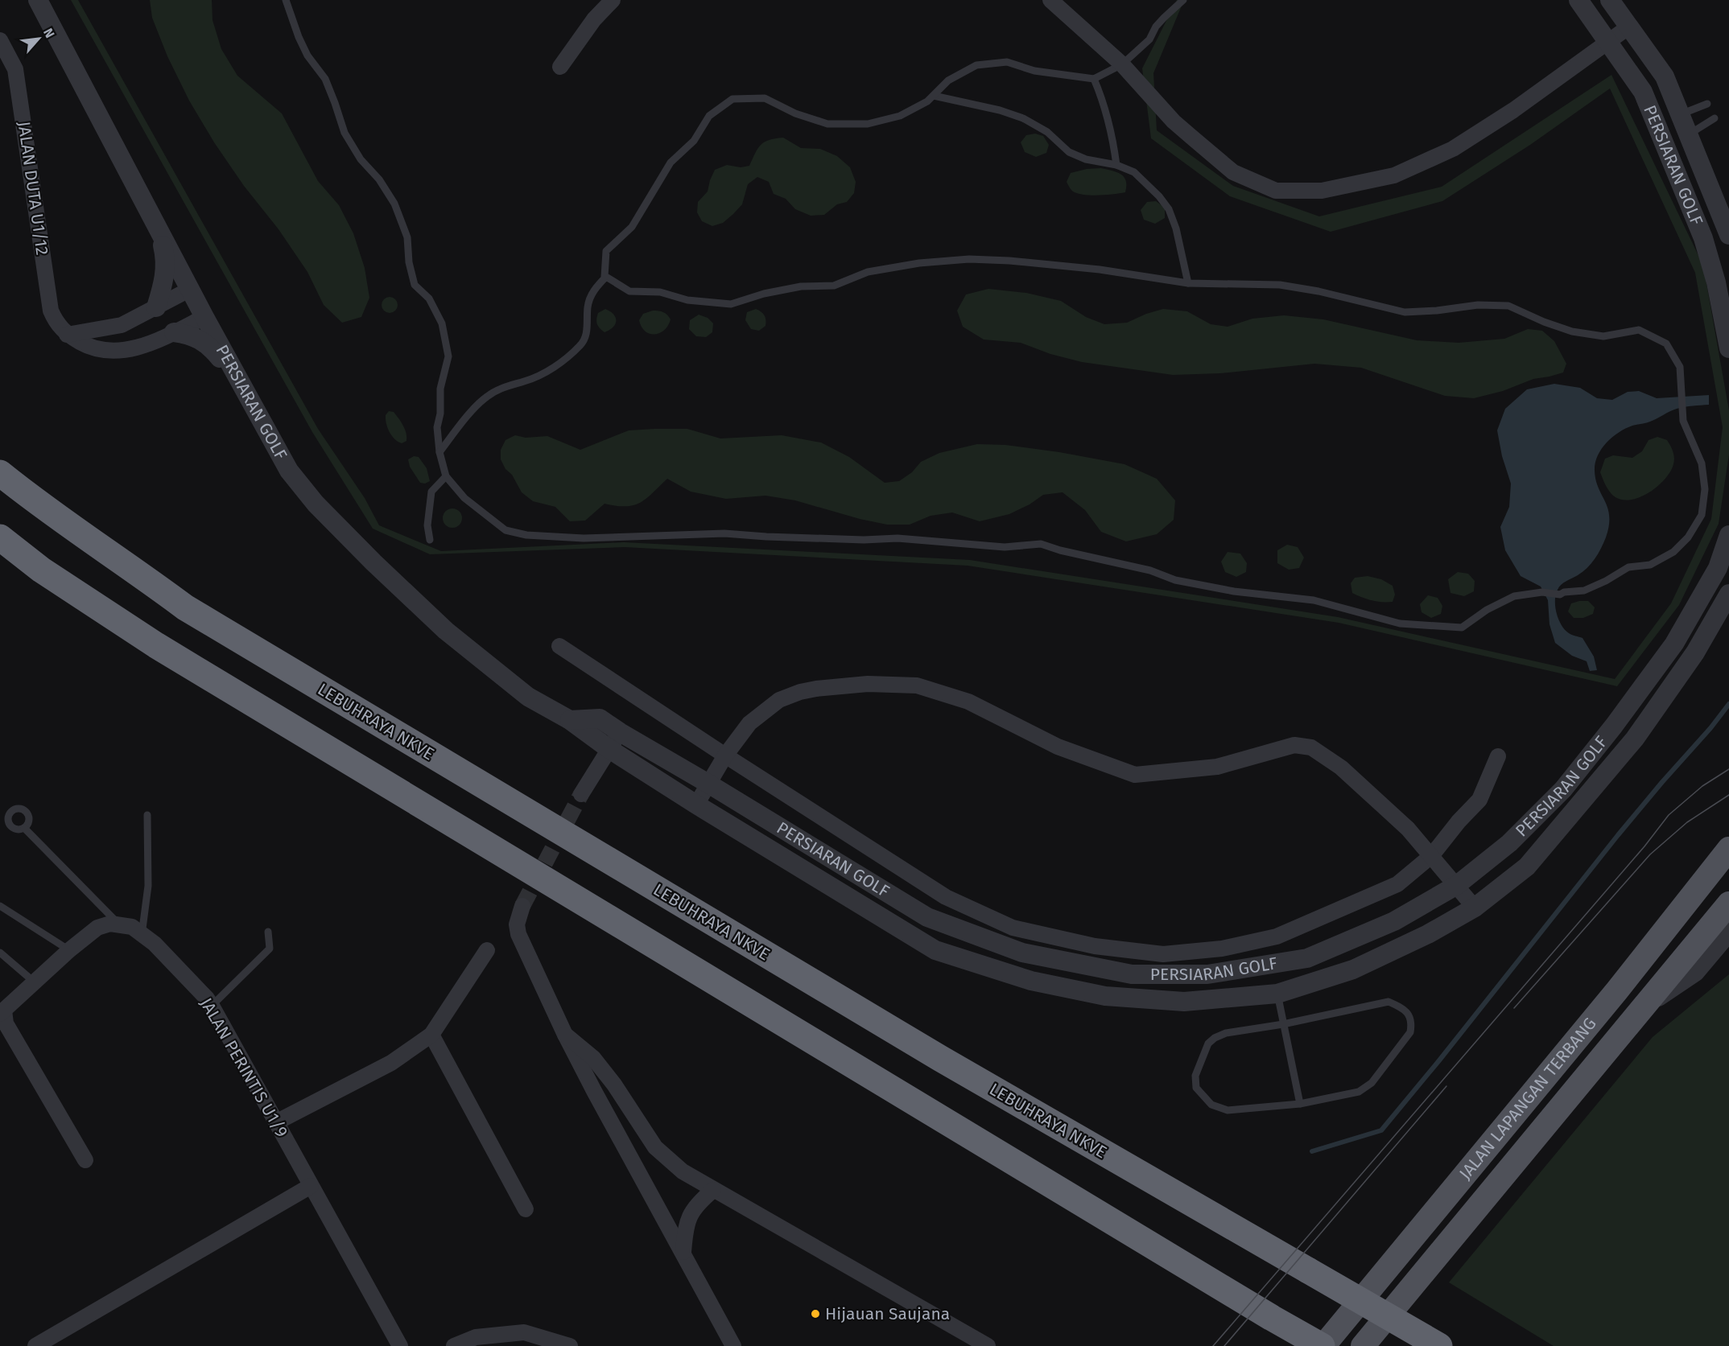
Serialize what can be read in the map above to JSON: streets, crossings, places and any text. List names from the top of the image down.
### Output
{
  "streets": {
    "highway": ["LEBUHRAYA NKVE"],
    "main road": ["JALAN LAPANGAN TERBANG"],
    "street": ["PERSIARAN GOLF", "JALAN DUTA U1/12", "JALAN PERINTIS U1/9"]
  },
  "places": ["Hijauan Saujana"],
  "north": "top right"
}
